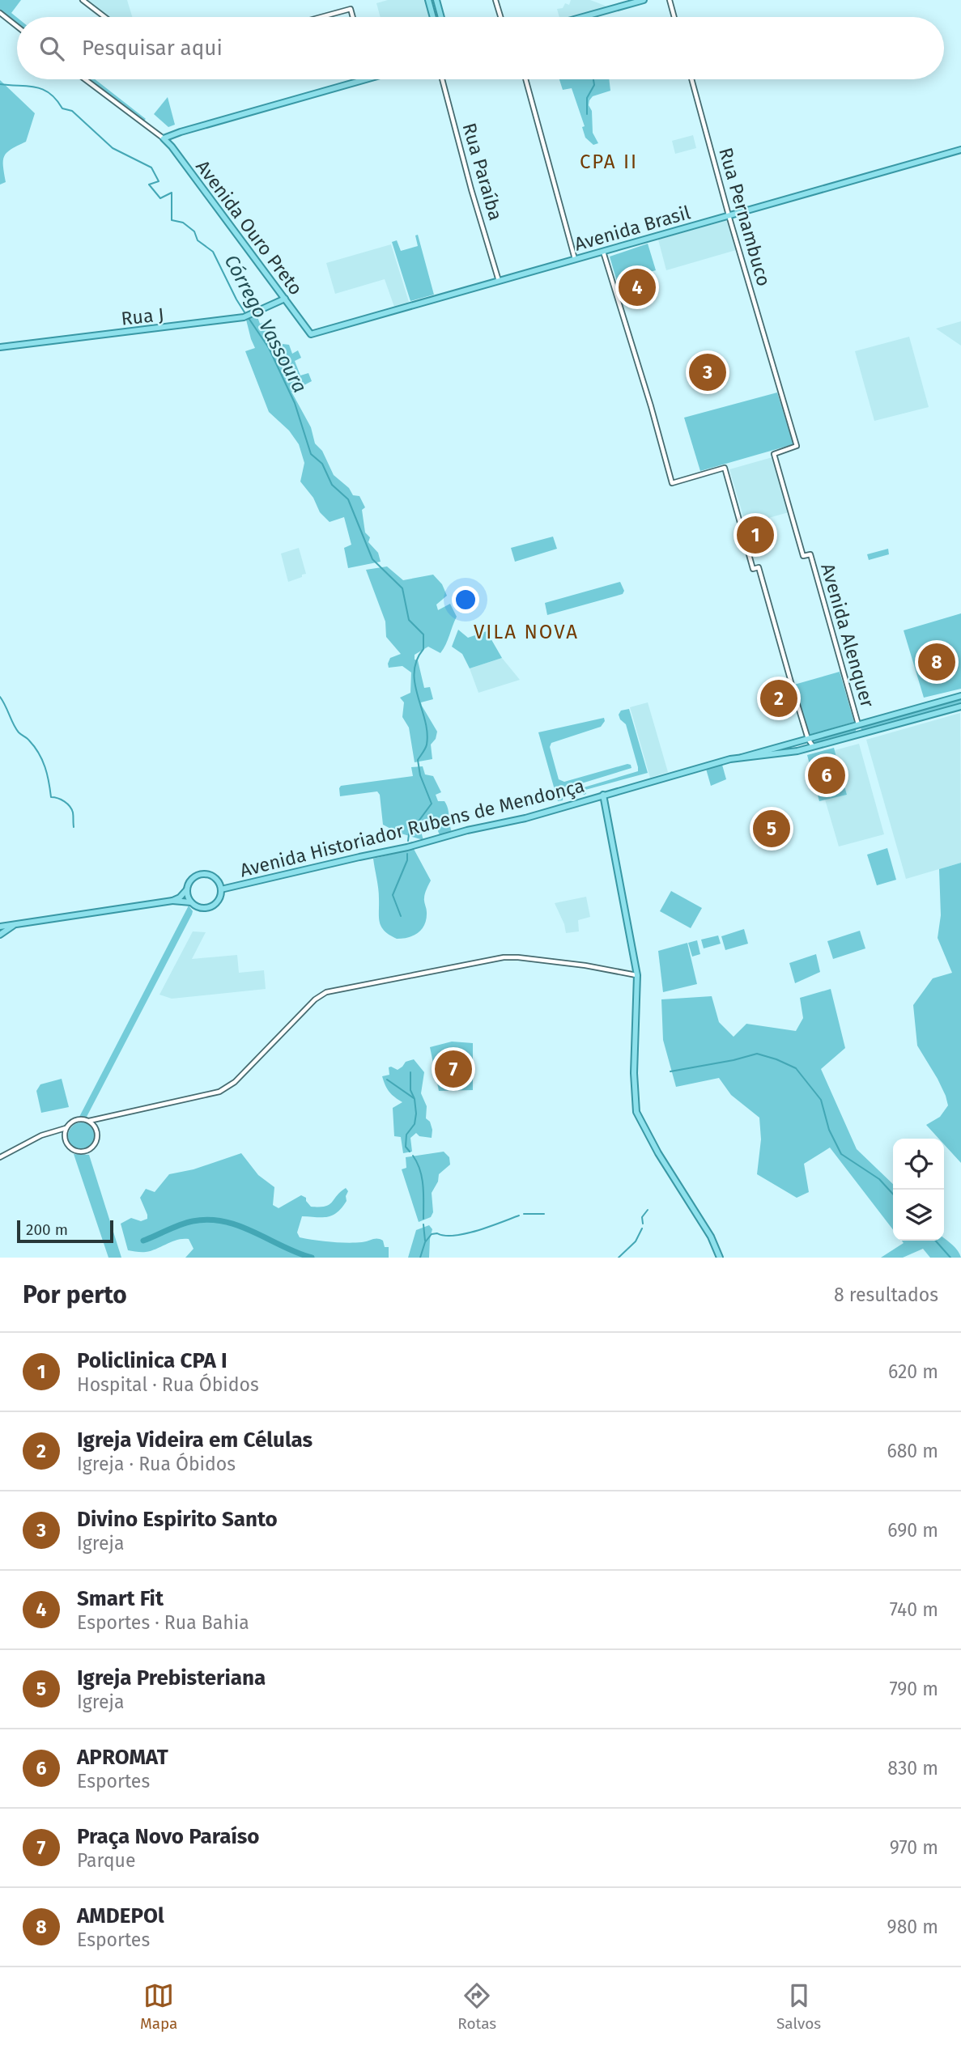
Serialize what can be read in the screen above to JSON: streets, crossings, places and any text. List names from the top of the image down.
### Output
{
  "streets": {
    "main road": [
      "Avenida Ouro Preto",
      "Avenida Brasil",
      "Rua J",
      "Avenida Historiador Rubens de Mendonça"
    ],
    "street": ["Rua Paraíba", "Rua Pernambuco", "Avenida Alenquer"]
  },
  "crossings": [
    ["Rua Paraíba", "Avenida Brasil"],
    ["Rua Pernambuco", "Avenida Brasil"],
    ["Rua Pernambuco", "Avenida Alenquer"],
    ["Avenida Ouro Preto", "Avenida Brasil"],
    ["Avenida Ouro Preto", "Rua J"],
    ["Avenida Alenquer", "Avenida Historiador Rubens de Mendonça"]
  ],
  "districts": ["CPA II", "VILA NOVA"],
  "water": ["Córrego Vassoura"],
  "scale_bar": "200 m",
  "page": {
    "search": "Pesquisar aqui",
    "pins": [
      "4",
      "3",
      "1",
      "8",
      "2",
      "6",
      "5",
      "7"
    ],
    "scale": "200 m",
    "heading": ["Por perto", "8 resultados"],
    "list": [
      {
        "mark": "1",
        "name": "Policlinica CPA I",
        "note": "Hospital · Rua Óbidos",
        "value": "620 m"
      },
      {
        "mark": "2",
        "name": "Igreja Videira em Células",
        "note": "Igreja · Rua Óbidos",
        "value": "680 m"
      },
      {
        "mark": "3",
        "name": "Divino Espirito Santo",
        "note": "Igreja",
        "value": "690 m"
      },
      {
        "mark": "4",
        "name": "Smart Fit",
        "note": "Esportes · Rua Bahia",
        "value": "740 m"
      },
      {
        "mark": "5",
        "name": "Igreja Prebisteriana",
        "note": "Igreja",
        "value": "790 m"
      },
      {
        "mark": "6",
        "name": "APROMAT",
        "note": "Esportes",
        "value": "830 m"
      },
      {
        "mark": "7",
        "name": "Praça Novo Paraíso",
        "note": "Parque",
        "value": "970 m"
      },
      {
        "mark": "8",
        "name": "AMDEPOl",
        "note": "Esportes",
        "value": "980 m"
      }
    ],
    "nav": ["Mapa", "Rotas", "Salvos"]
  }
}
